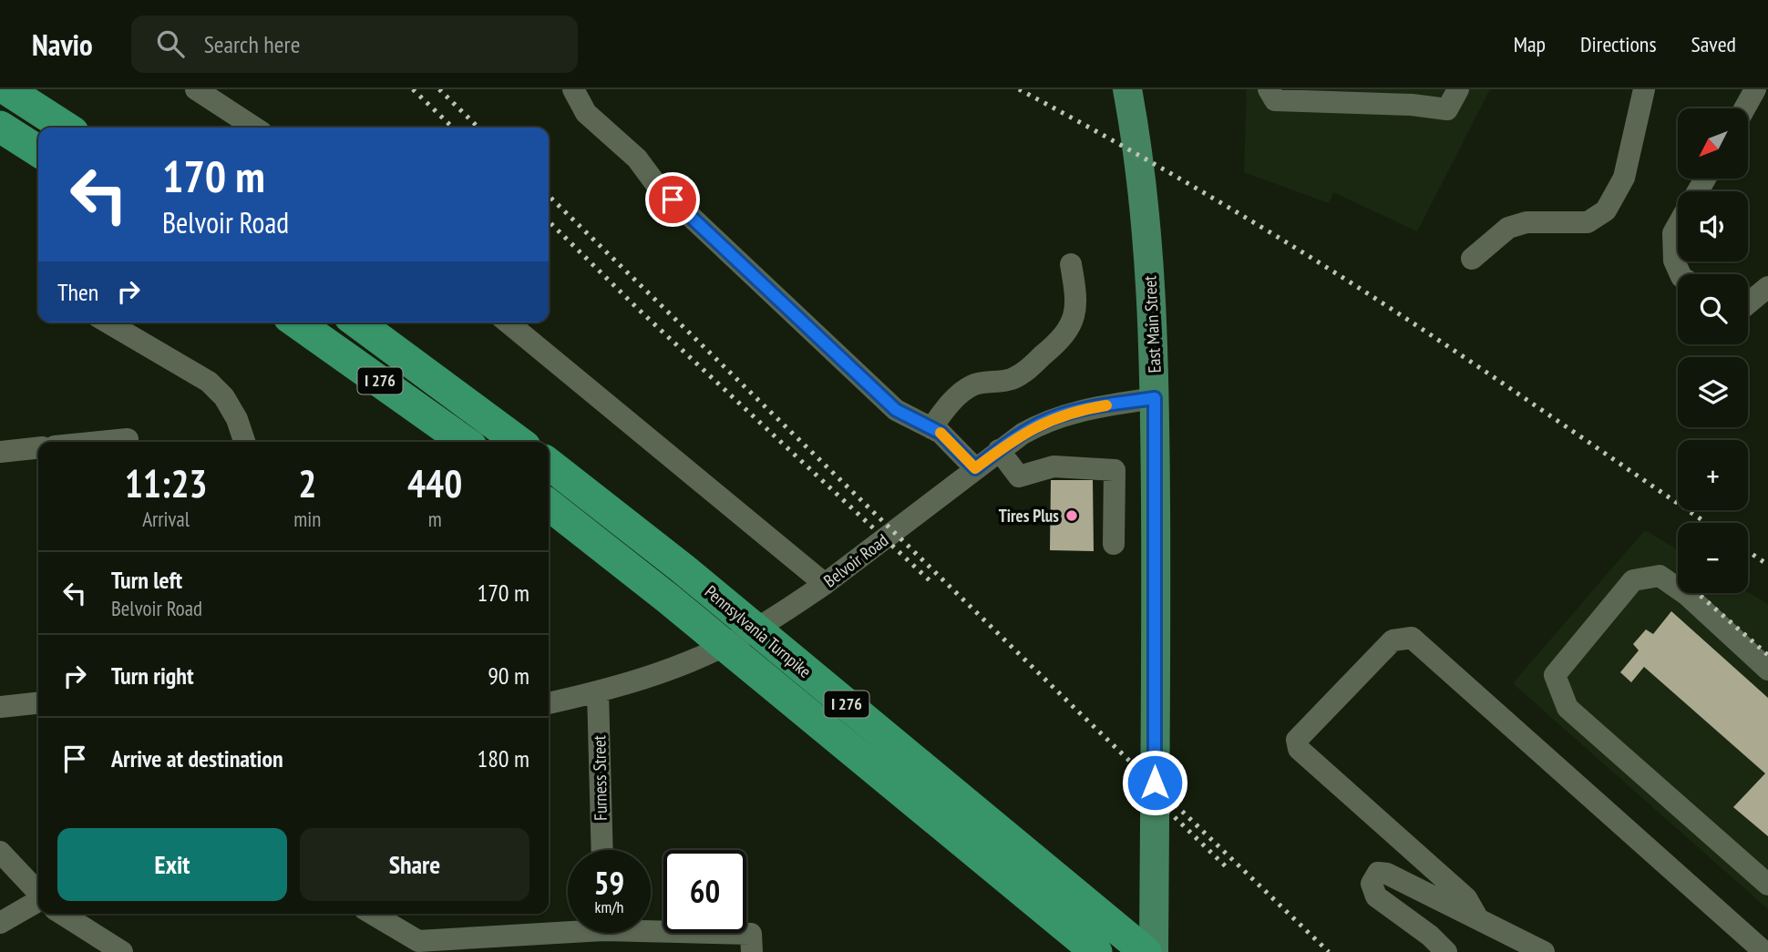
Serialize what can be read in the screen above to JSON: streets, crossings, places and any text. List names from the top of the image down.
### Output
{
  "streets": {
    "highway": ["I 276", "Pennsylvania Turnpike"],
    "main road": ["East Main Street"],
    "street": ["Belvoir Road", "Furness Street"]
  },
  "crossings": [
    ["East Main Street", "Belvoir Road"],
    ["Belvoir Road", "Furness Street"]
  ],
  "places": ["Tires Plus"],
  "north": "bottom left",
  "page": {
    "header": "Navio",
    "search": "Search here",
    "nav": ["Map", "Directions", "Saved"],
    "map_buttons": ["+", "−"],
    "turn": ["170 m", "Belvoir Road"],
    "then": "Then",
    "eta": [
      "11:23",
      "Arrival",
      "2",
      "min",
      "440",
      "m"
    ],
    "list": [
      {
        "name": "Turn left",
        "note": "Belvoir Road",
        "value": "170 m"
      },
      {
        "name": "Turn right",
        "value": "90 m"
      },
      {
        "name": "Arrive at destination",
        "value": "180 m"
      }
    ],
    "buttons": ["Exit", "Share"],
    "speed": "59 km/h",
    "limit": "60"
  }
}
